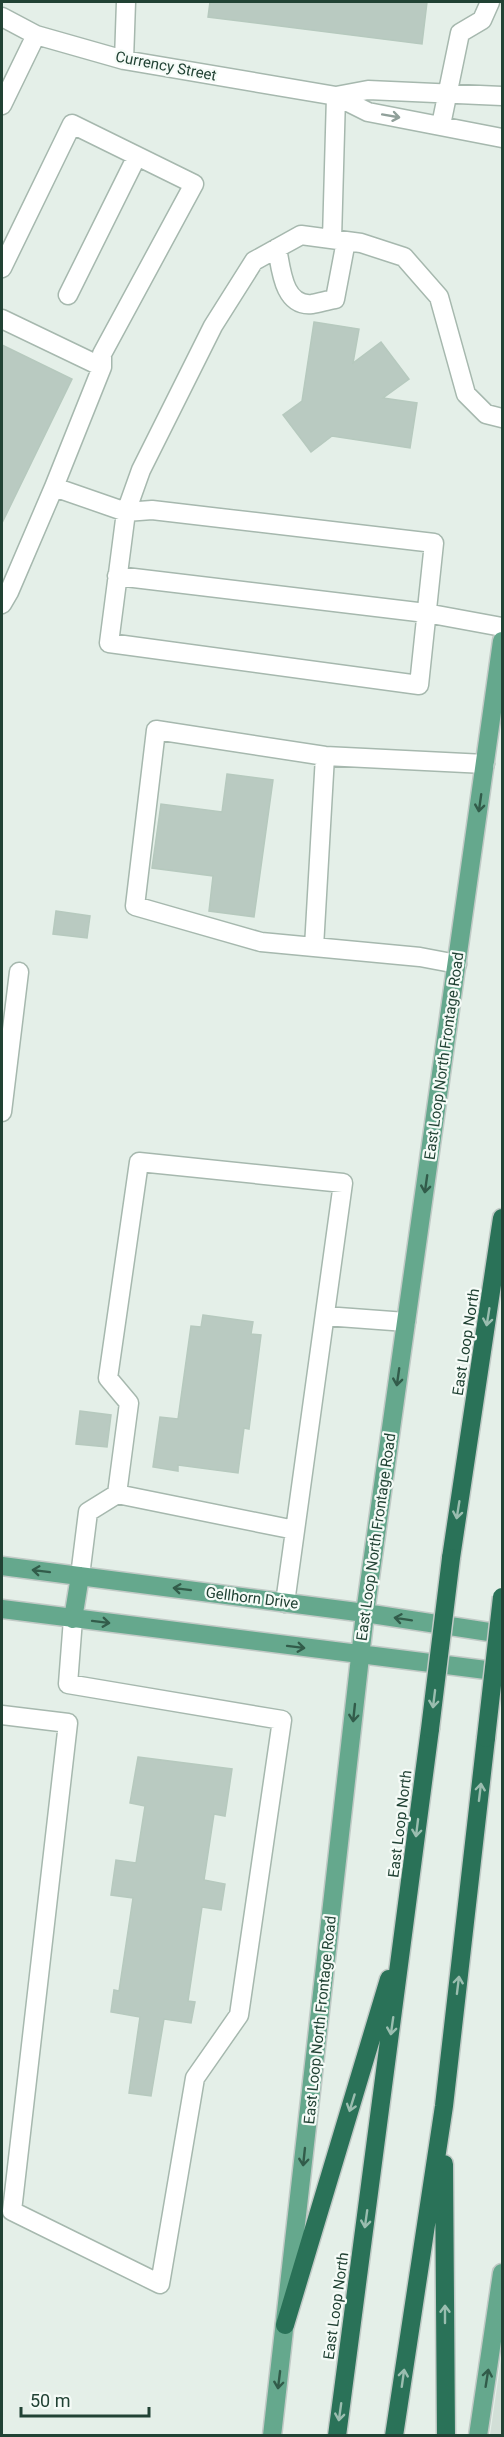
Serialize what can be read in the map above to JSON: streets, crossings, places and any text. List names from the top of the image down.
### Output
{
  "streets": {
    "highway": ["East Loop North"],
    "main road": ["East Loop North Frontage Road", "Gellhorn Drive"],
    "street": ["Currency Street"]
  },
  "crossings": [
    ["East Loop North Frontage Road", "Gellhorn Drive"]
  ],
  "one_way": ["East Loop North Frontage Road"],
  "scale_bar": "50 m"
}
